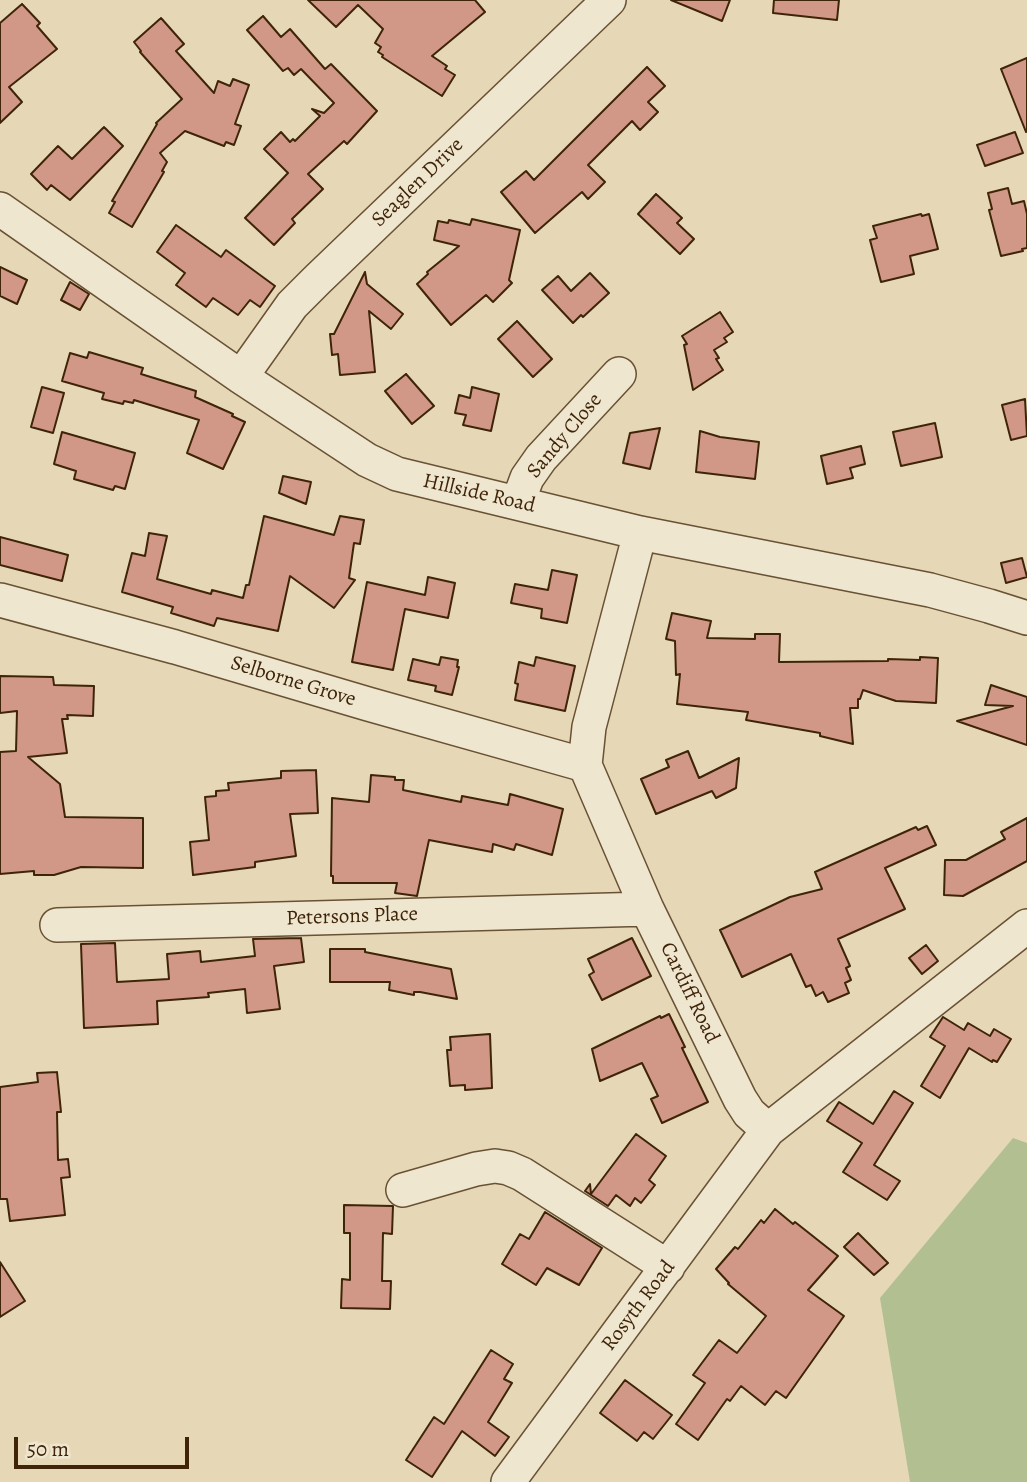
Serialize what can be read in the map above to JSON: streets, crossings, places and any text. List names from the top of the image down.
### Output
{
  "streets": {
    "street": [
      "Seaglen Drive",
      "Sandy Close",
      "Hillside Road",
      "Selborne Grove",
      "Petersons Place",
      "Cardiff Road",
      "Rosyth Road"
    ]
  },
  "crossings": [
    ["Seaglen Drive", "Hillside Road"],
    ["Sandy Close", "Hillside Road"],
    ["Hillside Road", "Cardiff Road"],
    ["Selborne Grove", "Cardiff Road"],
    ["Petersons Place", "Cardiff Road"],
    ["Cardiff Road", "Rosyth Road"]
  ],
  "scale_bar": "50 m"
}
